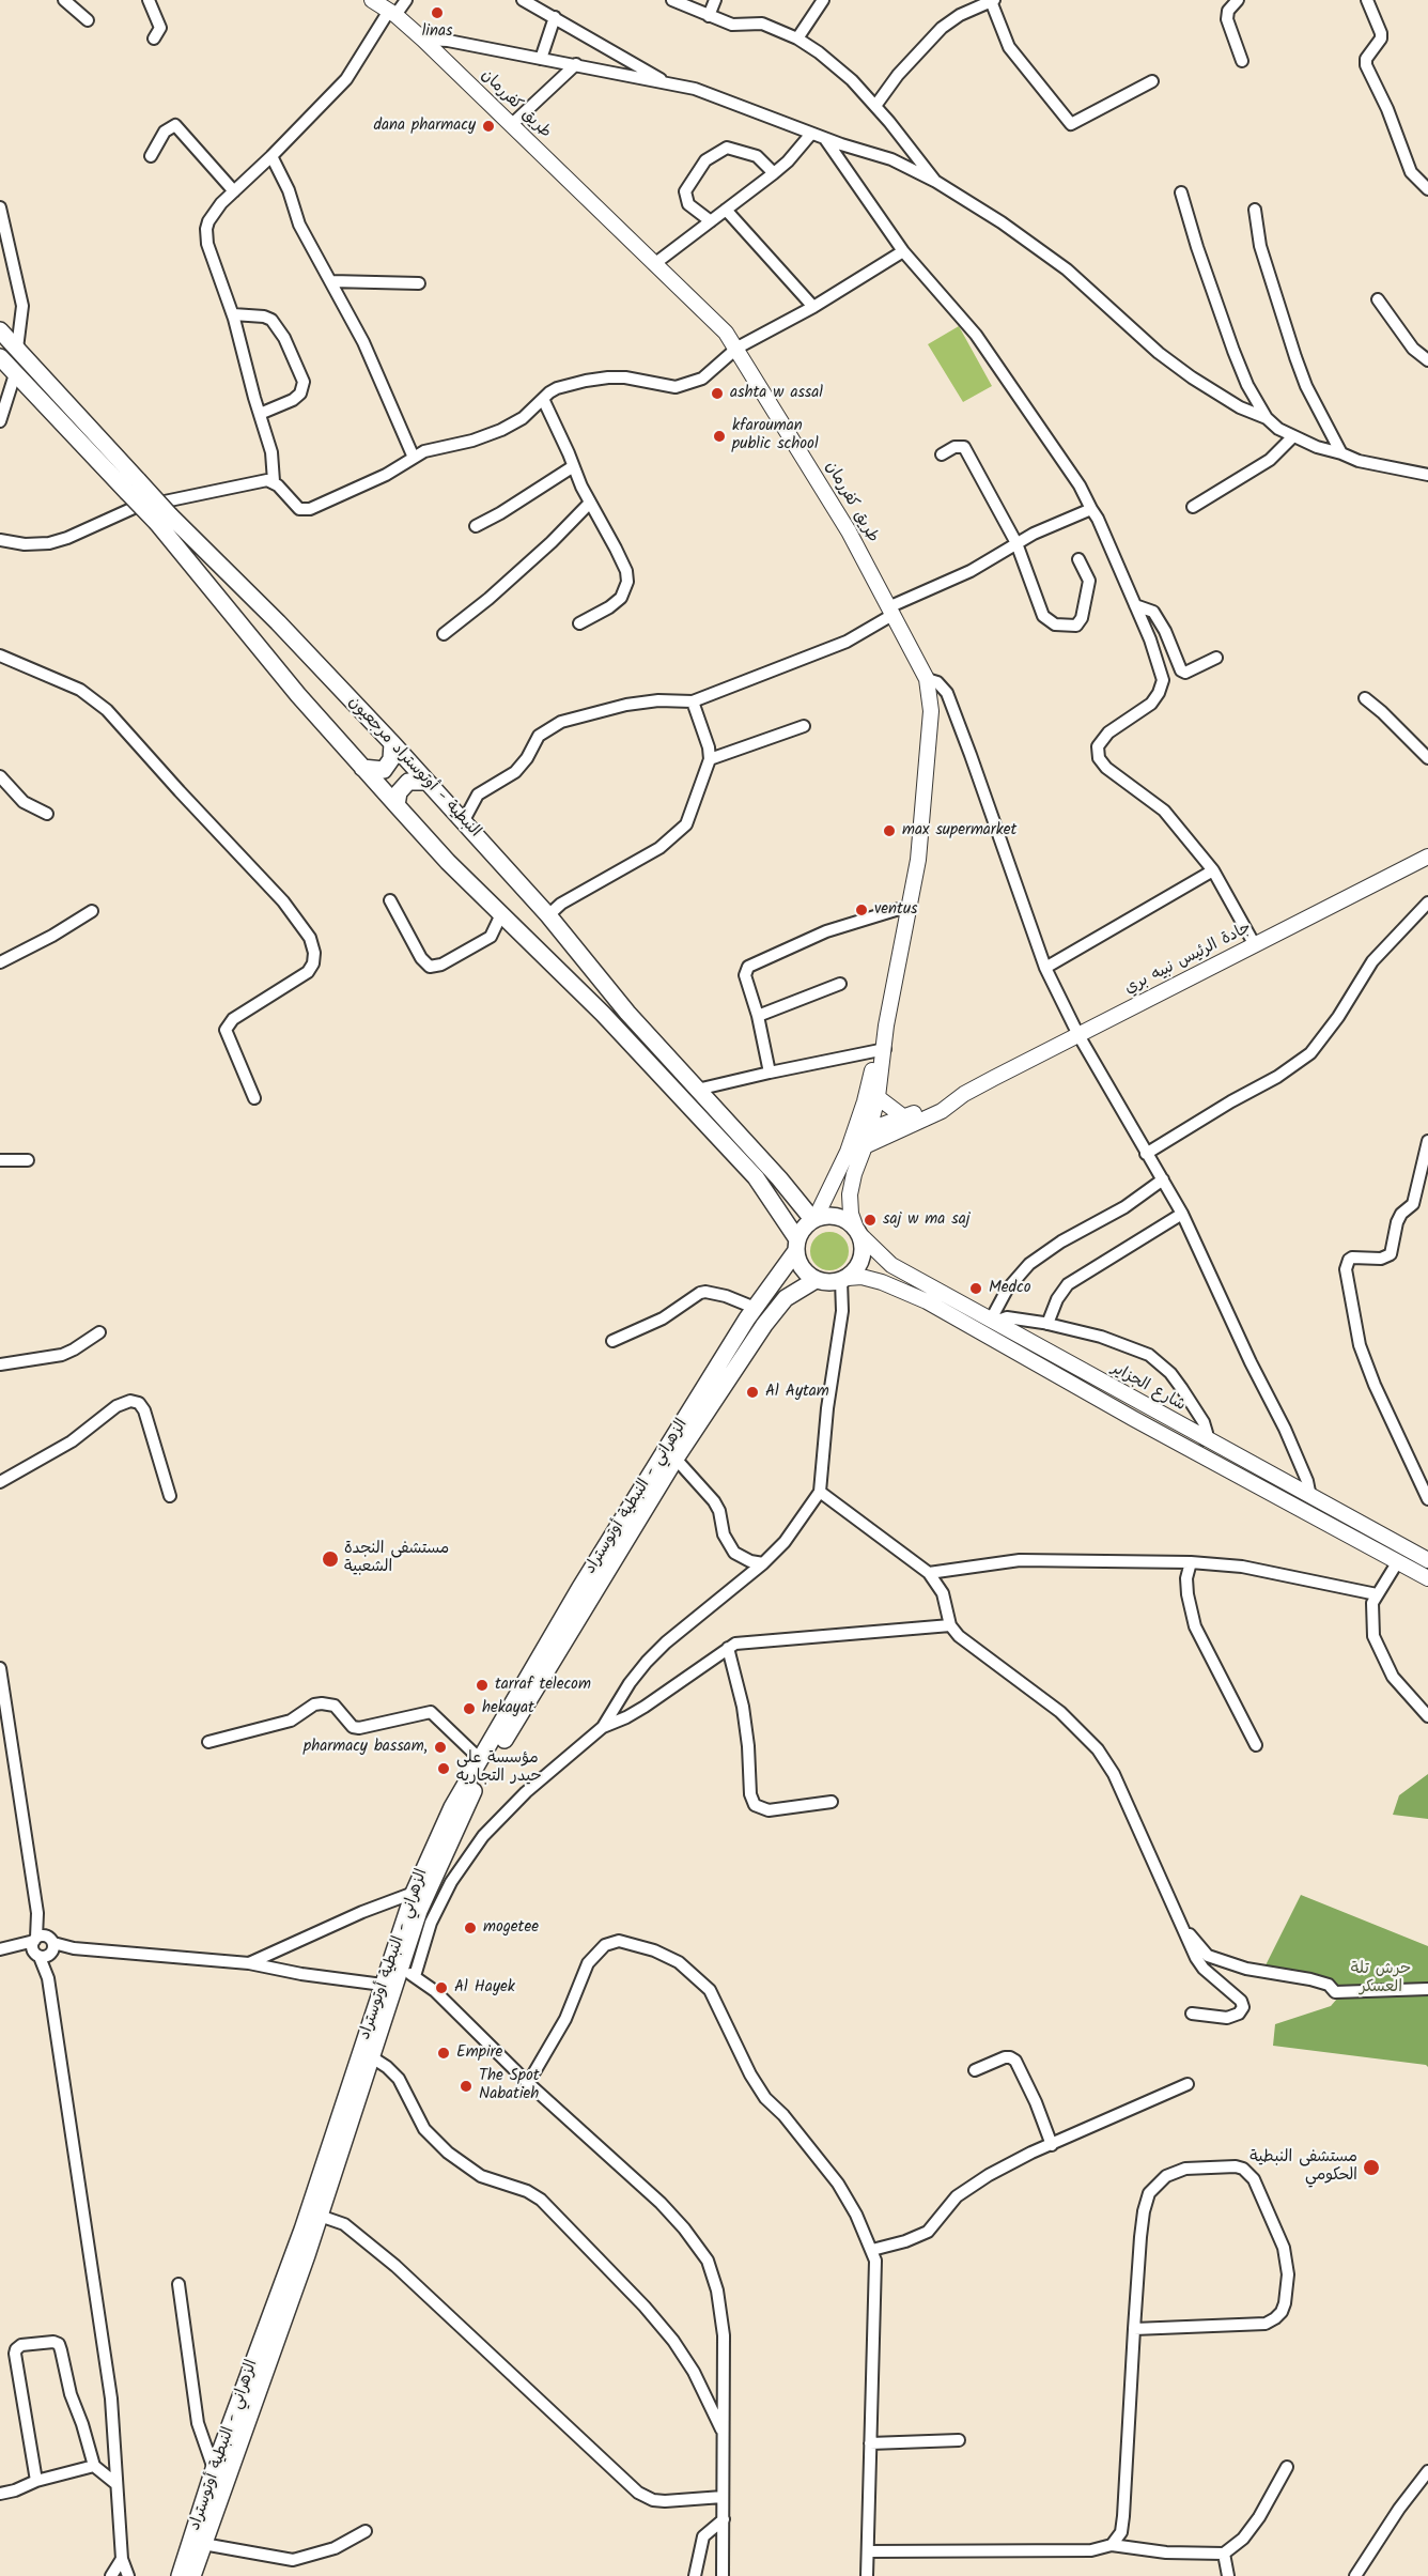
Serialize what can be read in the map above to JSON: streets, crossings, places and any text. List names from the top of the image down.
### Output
{
  "streets": {
    "highway": ["النبطية - أوتوستراد مرجعيون", "الزهراني - النبطية أوتوستراد"],
    "main road": ["طريق كفررمان", "جادة الرئيس نبيه بري", "شارع الجزاير"]
  },
  "crossings": [
    ["النبطية - أوتوستراد مرجعيون", "شارع الجزاير"],
    ["النبطية - أوتوستراد مرجعيون", "الزهراني - النبطية أوتوستراد"],
    ["شارع الجزاير", "الزهراني - النبطية أوتوستراد"]
  ],
  "parks": ["حرش تلة العسكر"],
  "places": [
    "linas",
    "dana pharmacy",
    "ashta w assal",
    "kfarouman public school",
    "max supermarket",
    "ventus",
    "saj w ma saj",
    "Medco",
    "Al Aytam",
    "مستشفى النجدة الشعبية",
    "tarraf telecom",
    "hekayat",
    "pharmacy bassam,",
    "مؤسسة علي حيدر التجاريه",
    "mogetee",
    "Al Hayek",
    "Empire",
    "The Spot Nabatieh",
    "مستشفى النبطية الحكومي"
  ]
}
